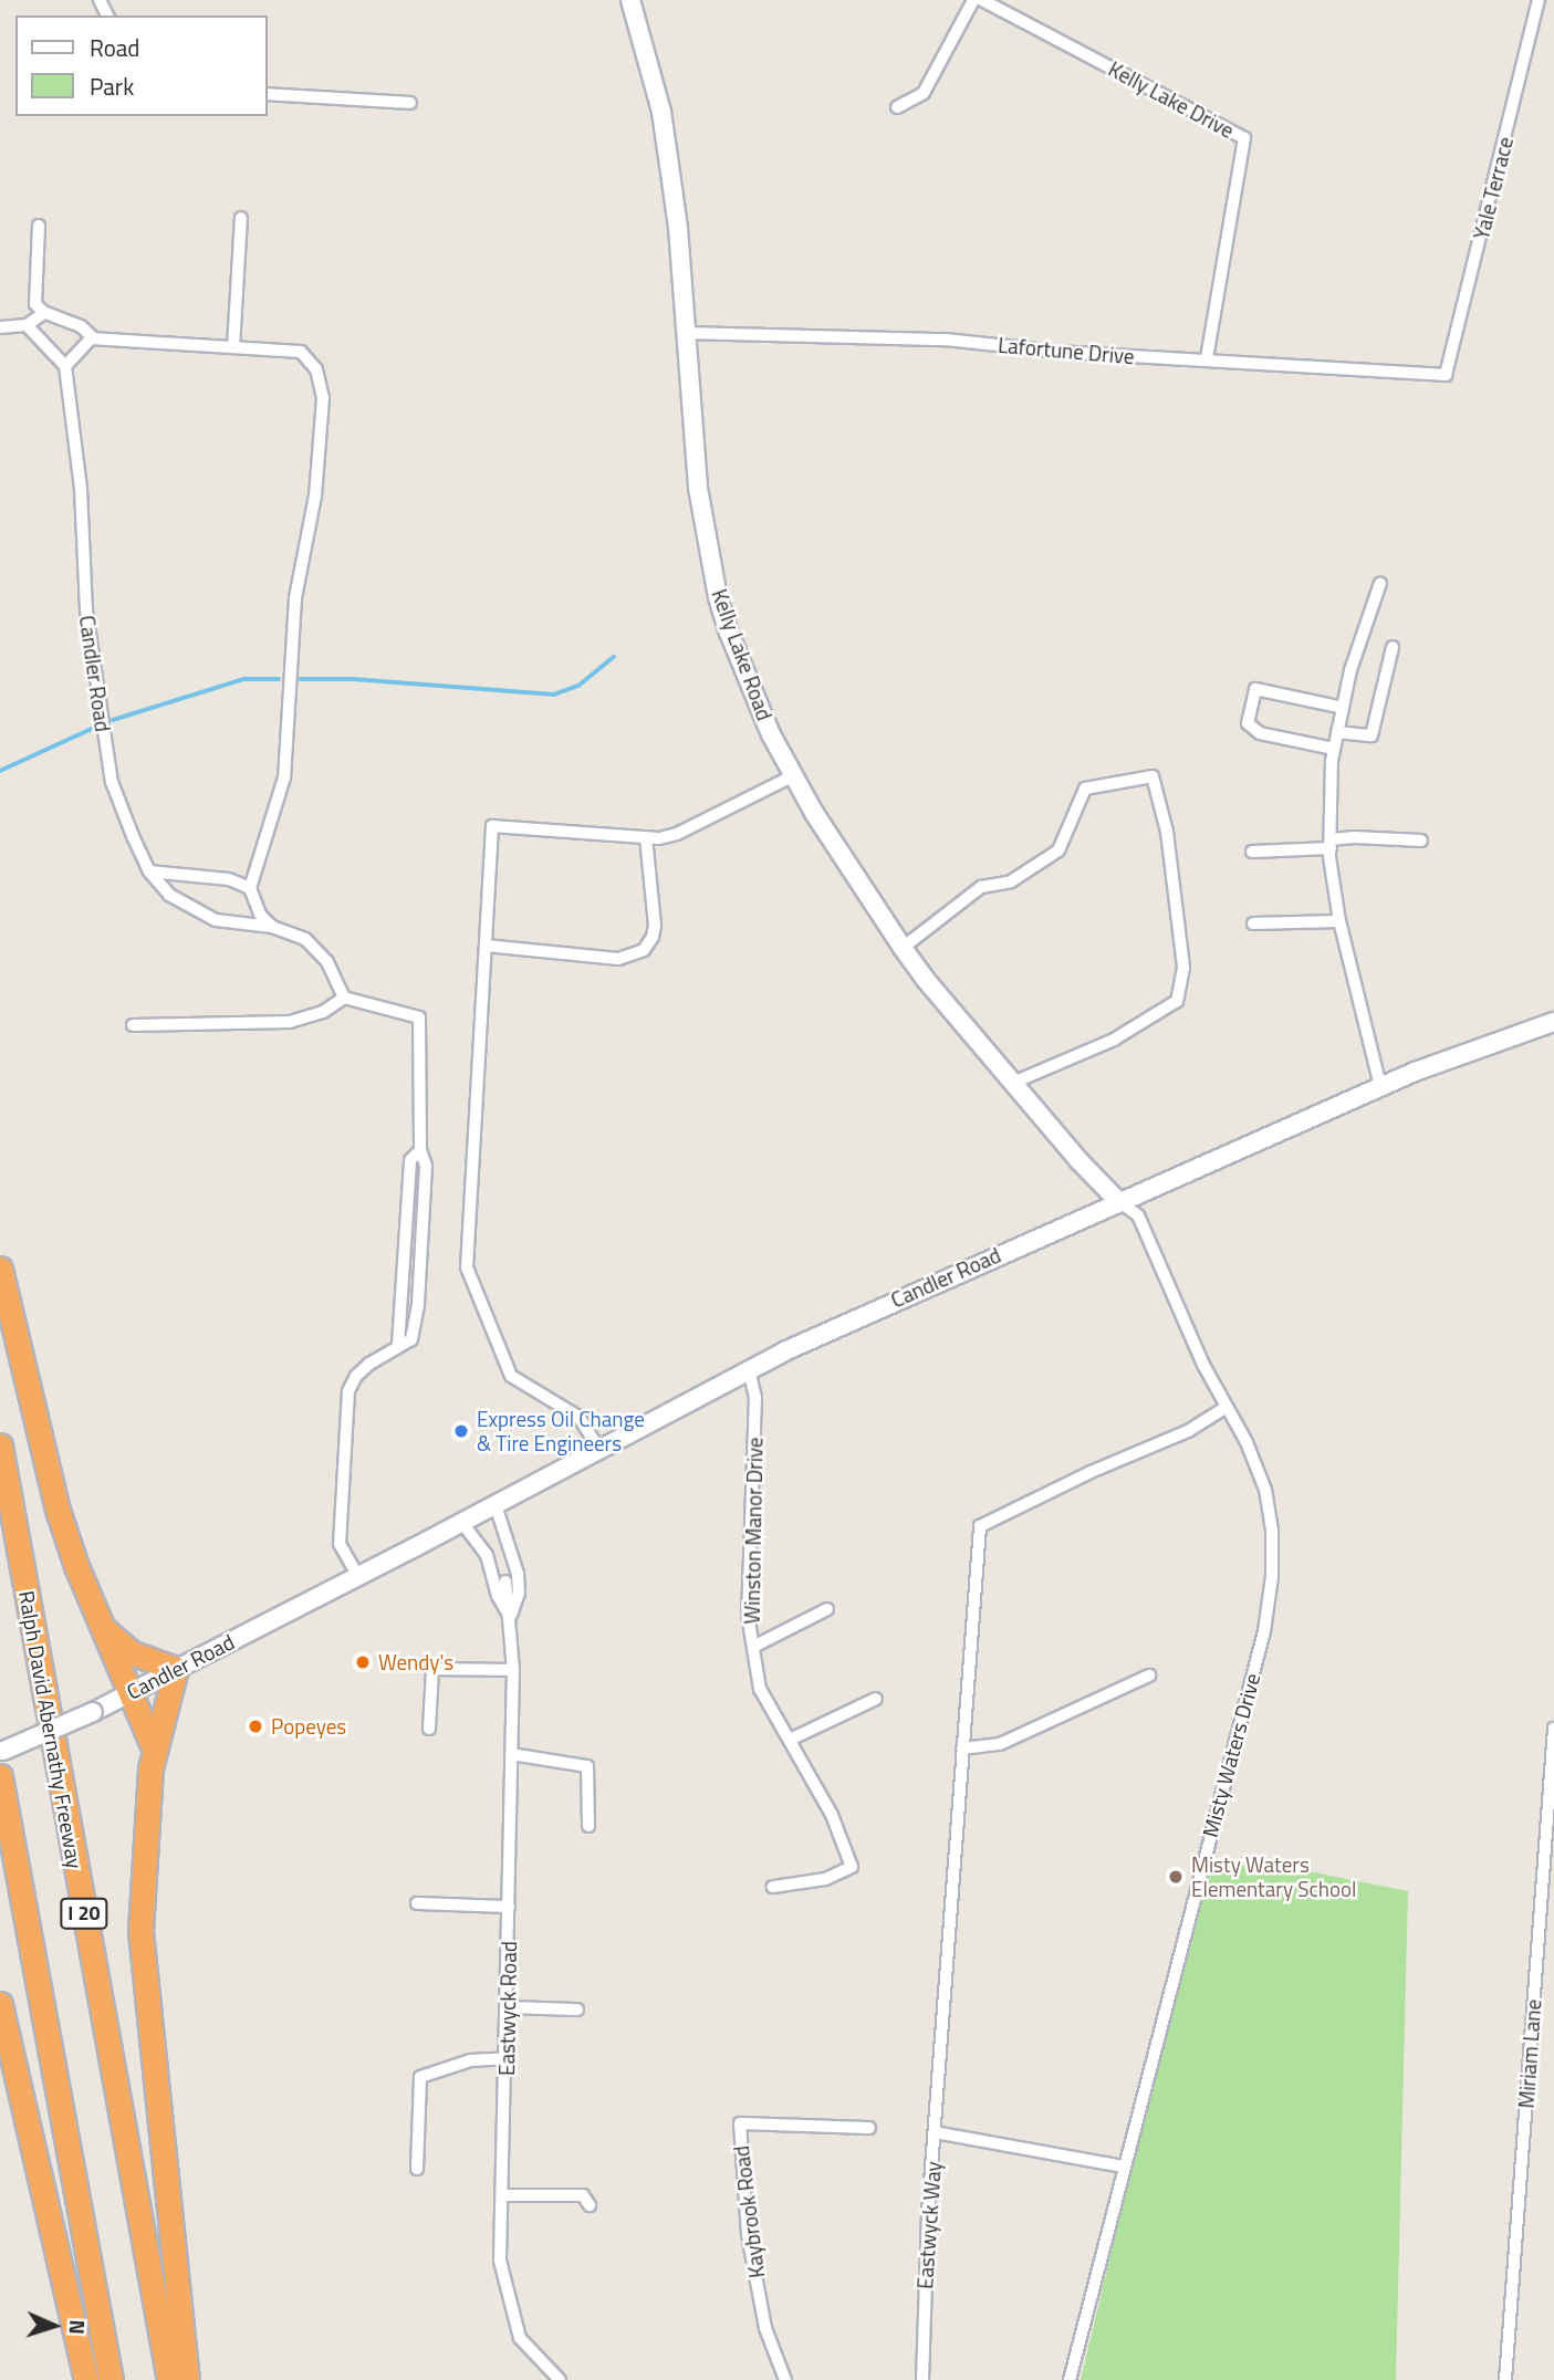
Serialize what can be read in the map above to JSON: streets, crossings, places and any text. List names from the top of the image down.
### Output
{
  "streets": {
    "highway": ["Ralph David Abernathy Freeway", "I 20"],
    "main road": ["Kelly Lake Road", "Candler Road"],
    "street": [
      "Kelly Lake Drive",
      "Yale Terrace",
      "Lafortune Drive",
      "Winston Manor Drive",
      "Misty Waters Drive",
      "Eastwyck Road",
      "Miriam Lane",
      "Kaybrook Road",
      "Eastwyck Way"
    ]
  },
  "crossings": [
    ["Kelly Lake Drive", "Lafortune Drive"],
    ["Yale Terrace", "Lafortune Drive"],
    ["Lafortune Drive", "Kelly Lake Road"],
    ["Kelly Lake Road", "Candler Road"],
    ["Kelly Lake Road", "Misty Waters Drive"],
    ["Candler Road", "Winston Manor Drive"],
    ["Candler Road", "Misty Waters Drive"],
    ["Candler Road", "Eastwyck Road"],
    ["Misty Waters Drive", "Eastwyck Way"]
  ],
  "places": [
    "Express Oil Change & Tire Engineers",
    "Wendy's",
    "Popeyes",
    "Misty Waters Elementary School"
  ],
  "legend": ["Road", "Park"],
  "north": "right"
}
